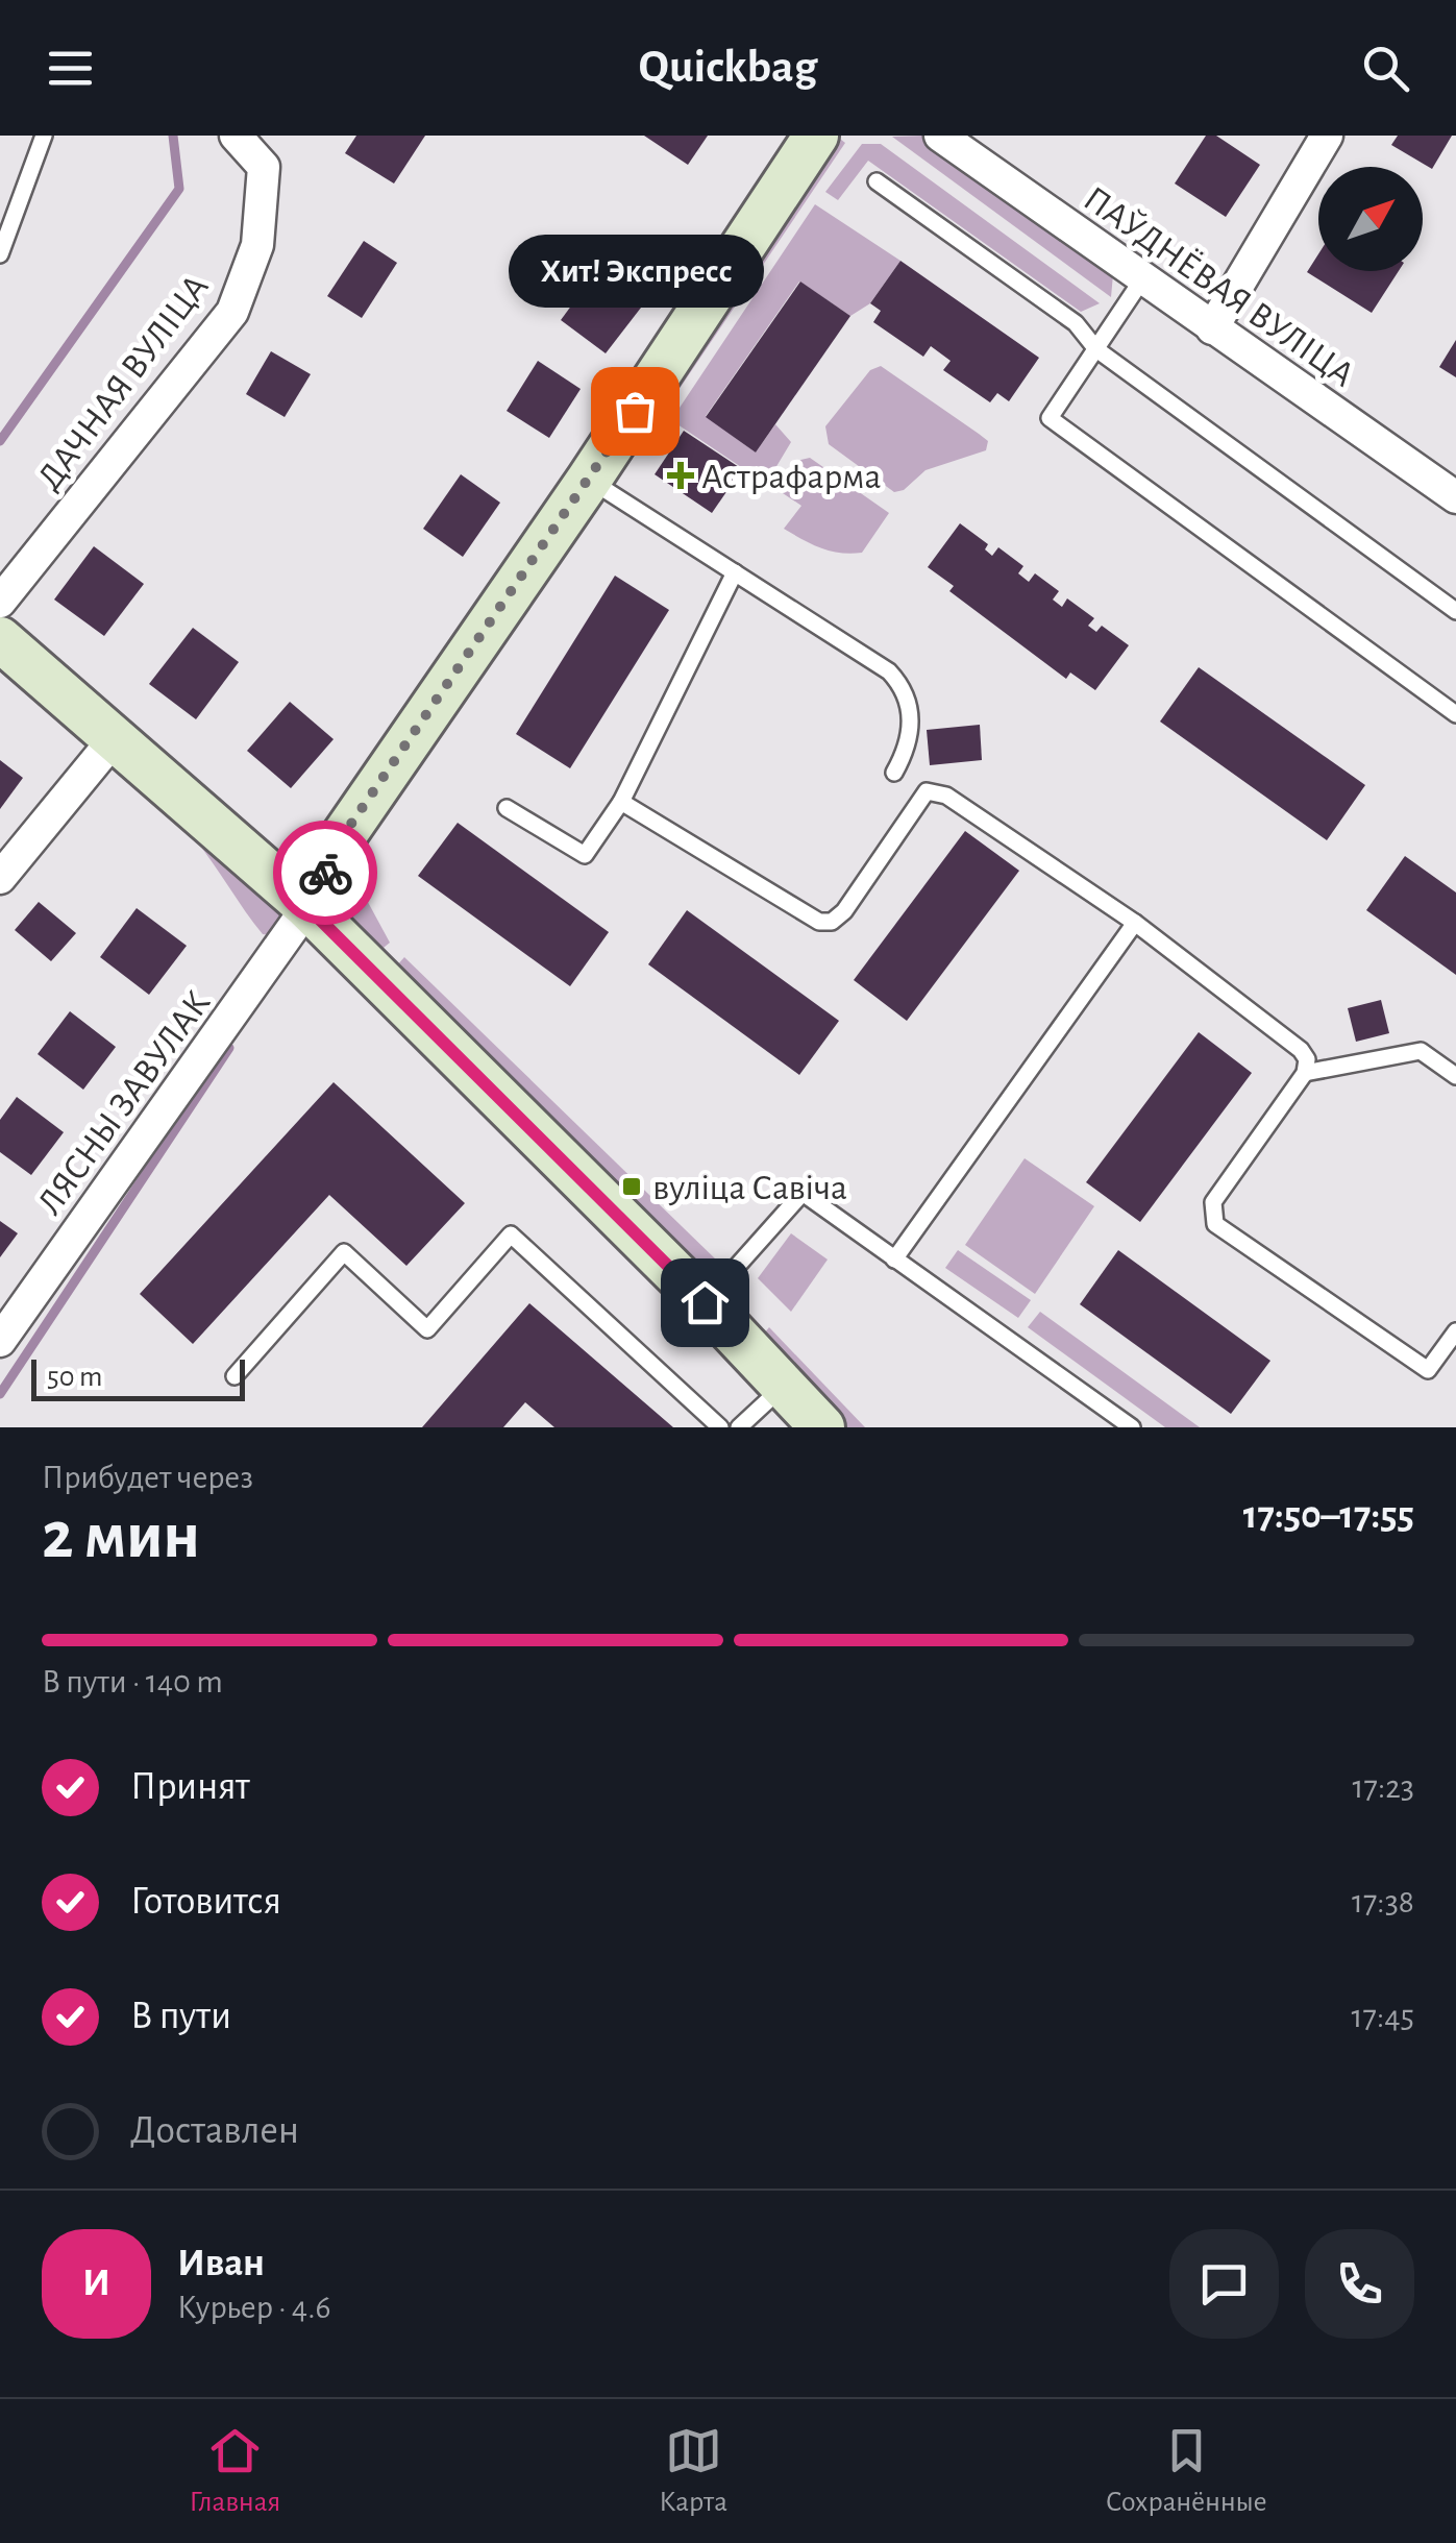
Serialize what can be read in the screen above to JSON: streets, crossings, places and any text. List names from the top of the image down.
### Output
{
  "streets": {
    "street": ["ПАЎДНЁВАЯ ВУЛІЦА", "ДАЧНАЯ ВУЛІЦА", "ЛЯСНЫ ЗАВУЛАК"]
  },
  "places": {
    "other": ["Хит! Экспресс"],
    "health": ["Астрафарма"],
    "transit": ["вуліца Савіча"]
  },
  "scale_bar": "50 m",
  "north": "top right",
  "page": {
    "header": "Quickbag",
    "bubble": "Хит! Экспресс",
    "scale": "50 m",
    "heading": ["2 мин", "Прибудет через", "17:50–17:55"],
    "panel": ["Иван", "Курьер · 4.6"],
    "bar": "В пути · 140 m",
    "list": [
      ["Принят", "17:23"],
      ["Готовится", "17:38"],
      ["В пути", "17:45"],
      "Доставлен"
    ],
    "round": "И",
    "tabs": ["Главная", "Карта", "Сохранённые"]
  }
}
